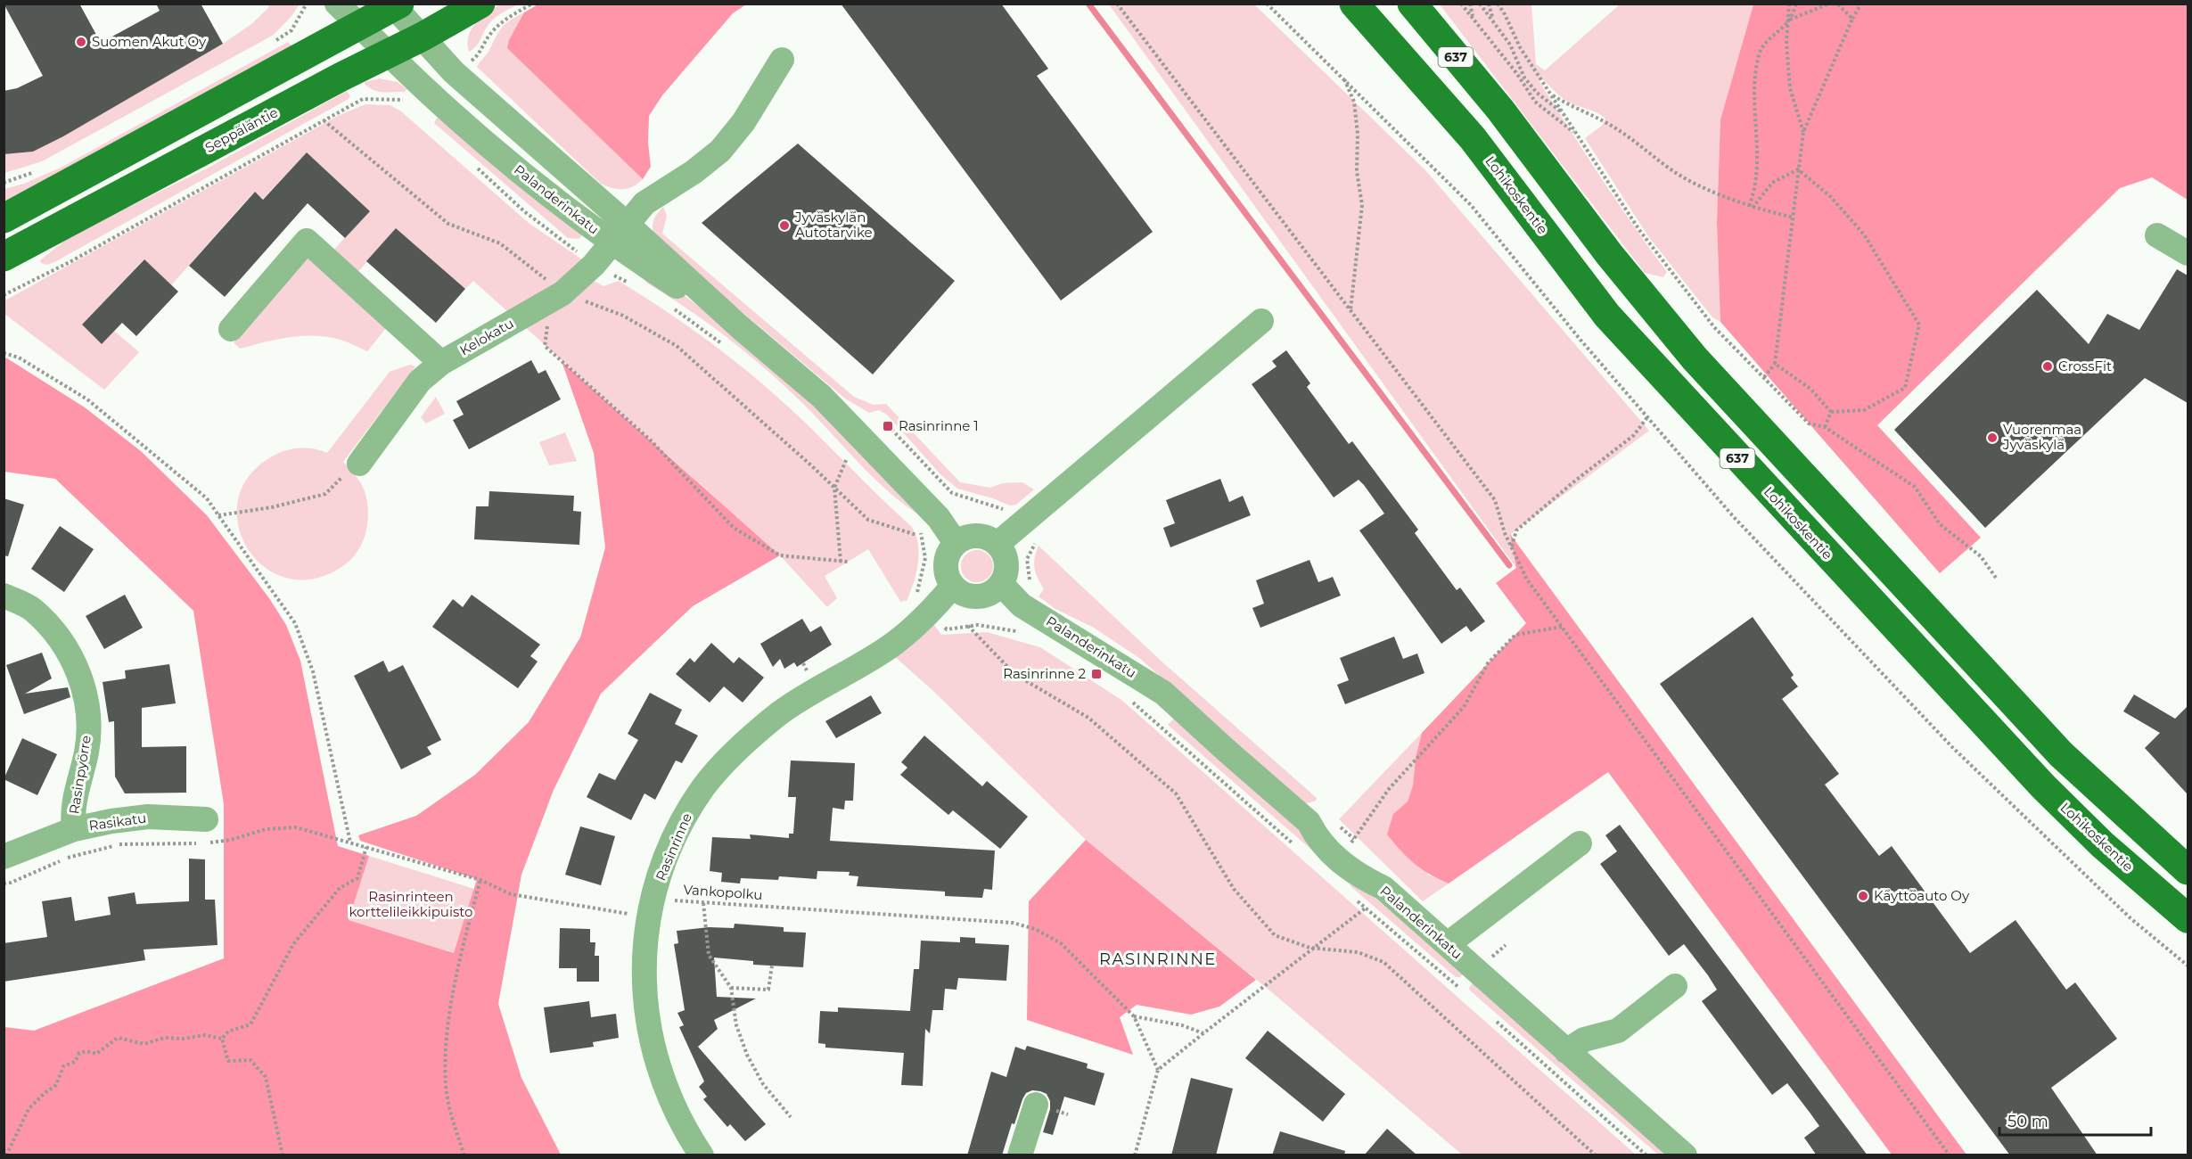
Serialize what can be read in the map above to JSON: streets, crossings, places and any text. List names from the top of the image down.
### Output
{
  "streets": {
    "main road": ["637", "Seppäläntie", "Lohikoskentie"],
    "street": [
      "Palanderinkatu",
      "Kelokatu",
      "Rasinpyörre",
      "Rasikatu",
      "Rasinrinne"
    ],
    "path": ["Vankopolku"]
  },
  "crossings": [
    ["Seppäläntie", "Palanderinkatu"],
    ["Palanderinkatu", "Kelokatu"],
    ["Palanderinkatu", "Rasinrinne"],
    ["Rasinpyörre", "Rasikatu"],
    ["Rasinrinne", "Vankopolku"]
  ],
  "districts": ["RASINRINNE"],
  "parks": ["Rasinrinteen korttelileikkipuisto"],
  "places": {
    "other": [
      "Suomen Akut Oy",
      "Jyväskylän Autotarvike",
      "CrossFit",
      "Vuorenmaa Jyväskylä",
      "Käyttöauto Oy"
    ],
    "transit": ["Rasinrinne 1", "Rasinrinne 2"]
  },
  "scale_bar": "50 m"
}
